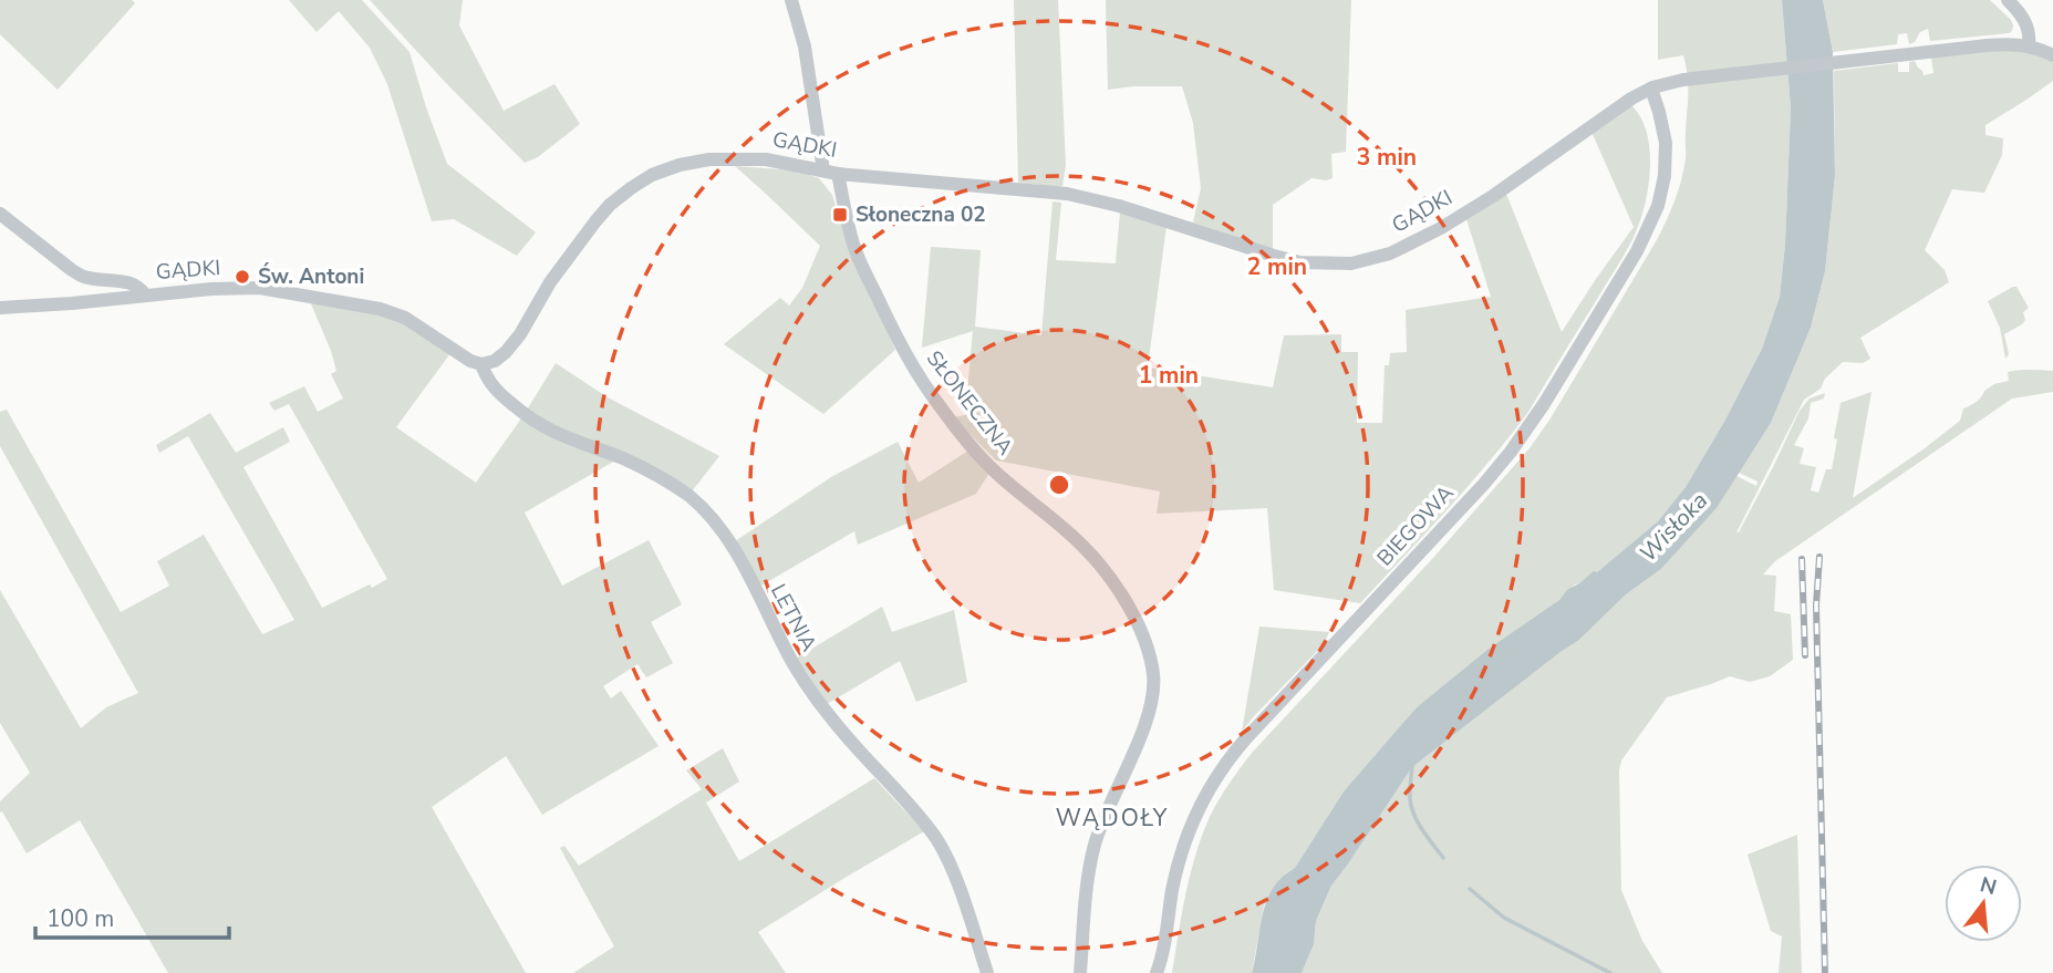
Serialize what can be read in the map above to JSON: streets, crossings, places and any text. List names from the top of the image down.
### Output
{
  "streets": {
    "street": [
      "GĄDKI",
      "SŁONECZNA",
      "BIEGOWA",
      "LETNIA"
    ]
  },
  "crossings": [
    ["GĄDKI", "SŁONECZNA"],
    ["GĄDKI", "BIEGOWA"],
    ["GĄDKI", "LETNIA"]
  ],
  "districts": ["WĄDOŁY"],
  "water": ["Wisłoka"],
  "places": {
    "transit": ["Słoneczna 02"],
    "other": ["Św. Antoni"]
  },
  "scale_bar": "100 m",
  "north": "top",
  "rings": ["3 min", "2 min", "1 min"]
}
